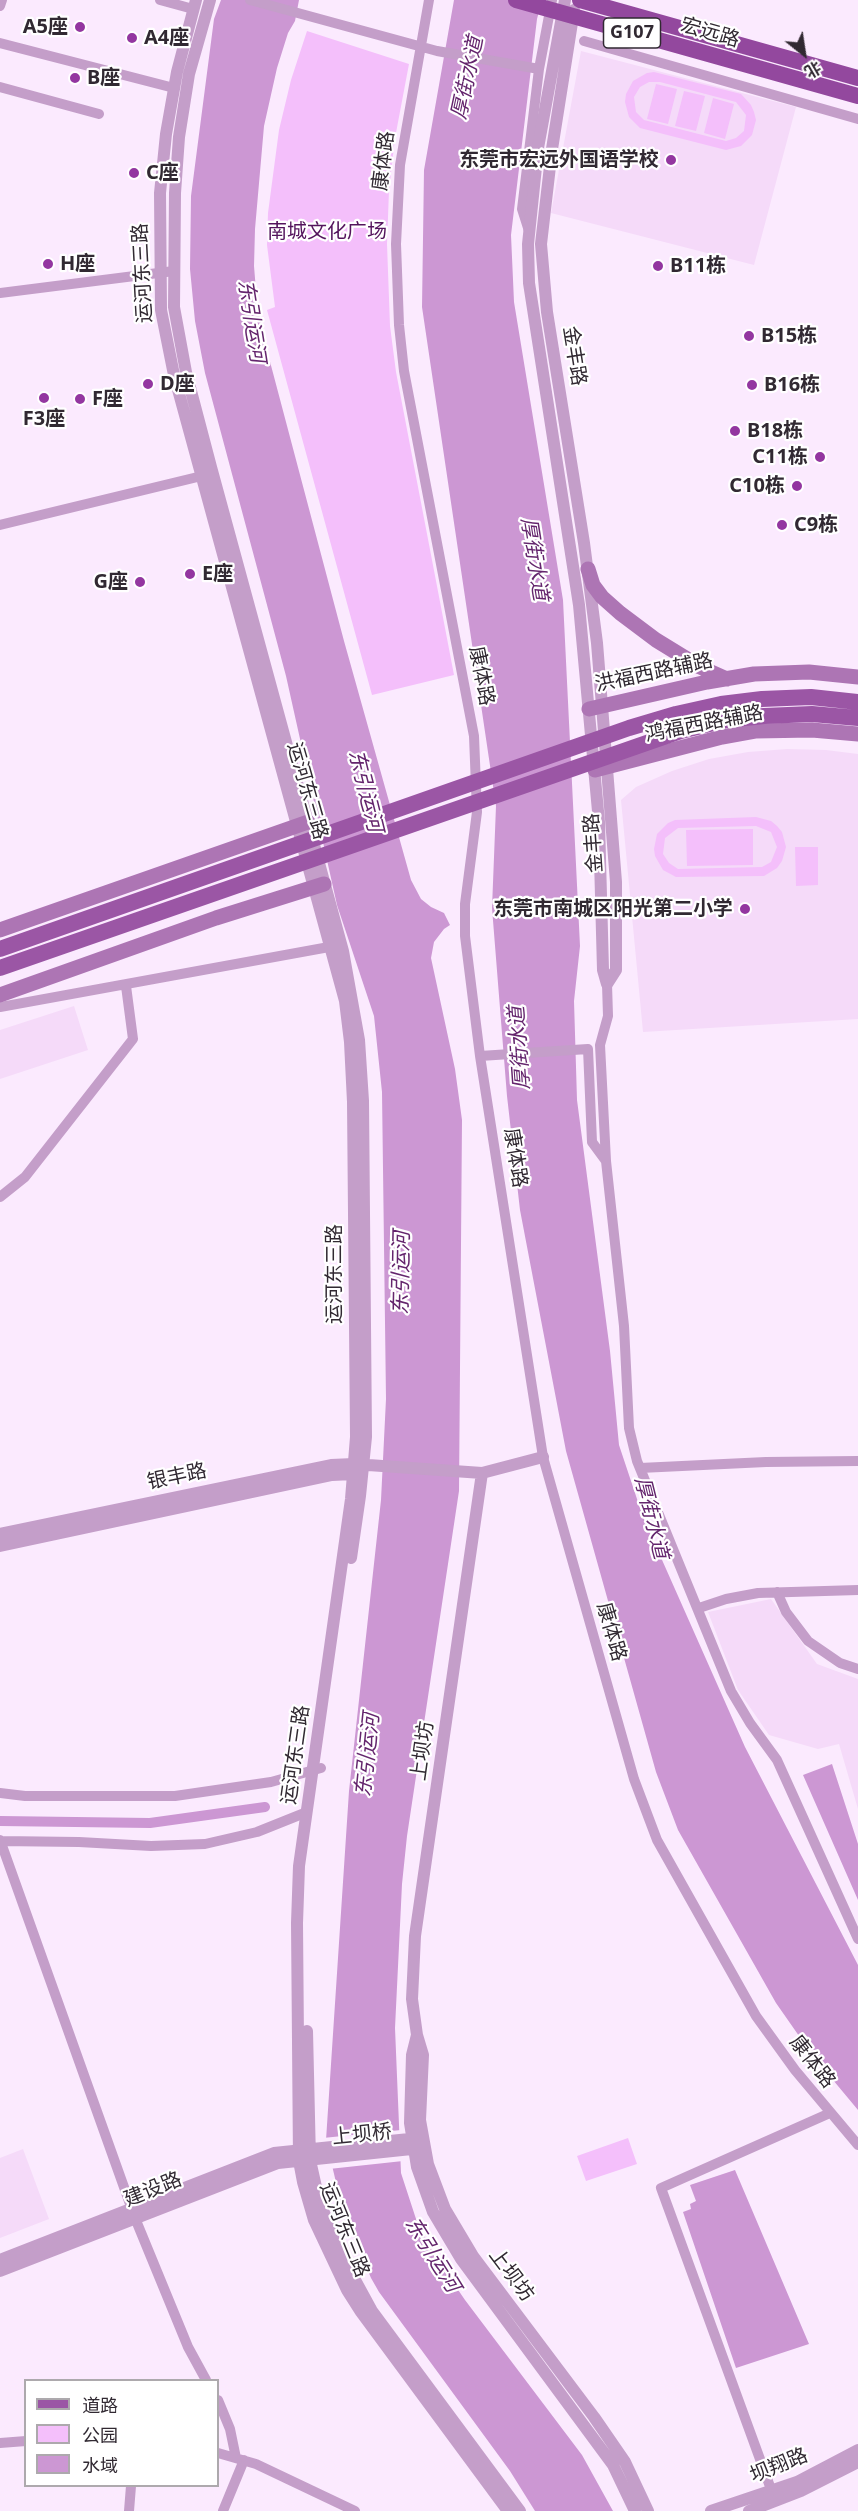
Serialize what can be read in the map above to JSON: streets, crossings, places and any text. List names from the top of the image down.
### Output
{
  "streets": {
    "highway": ["G107", "宏远路"],
    "main road": ["洪福西路辅路", "鸿福西路辅路"],
    "street": [
      "康体路",
      "运河东三路",
      "金丰路",
      "银丰路",
      "上坝坊",
      "上坝桥",
      "建设路",
      "坝翔路"
    ]
  },
  "crossings": [
    ["宏远路", "金丰路"],
    ["运河东三路", "银丰路"],
    ["运河东三路", "建设路"],
    ["金丰路", "洪福西路辅路"],
    ["金丰路", "鸿福西路辅路"],
    ["洪福西路辅路", "鸿福西路辅路"],
    ["上坝坊", "上坝桥"],
    ["上坝桥", "建设路"]
  ],
  "water": ["厚街水道", "东引运河"],
  "parks": ["南城文化广场"],
  "places": [
    "A5座",
    "A4座",
    "B座",
    "东莞市宏远外国语学校",
    "C座",
    "H座",
    "B11栋",
    "B15栋",
    "D座",
    "B16栋",
    "F3座",
    "F座",
    "B18栋",
    "C11栋",
    "C10栋",
    "C9栋",
    "E座",
    "G座",
    "东莞市南城区阳光第二小学"
  ],
  "legend": ["道路", "公园", "水域"],
  "north": "bottom right"
}
